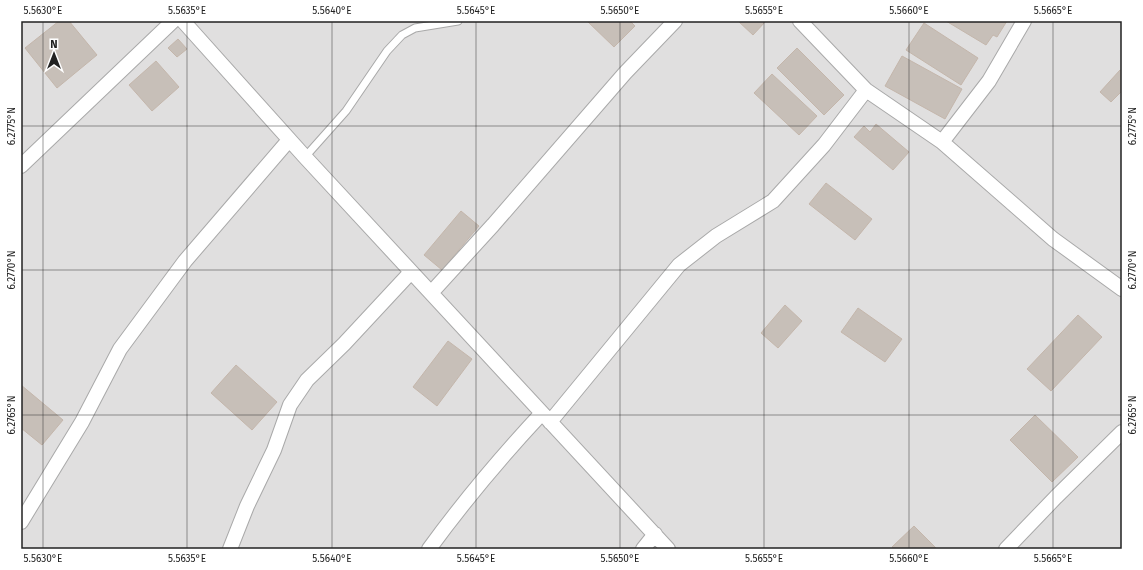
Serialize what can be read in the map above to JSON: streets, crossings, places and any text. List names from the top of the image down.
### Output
{
  "north": "top",
  "coordinates": [
    "5.5630°E",
    "5.5635°E",
    "5.5640°E",
    "5.5645°E",
    "5.5650°E",
    "5.5655°E",
    "5.5660°E",
    "5.5665°E",
    "6.2775°N",
    "6.2770°N",
    "6.2765°N"
  ]
}
